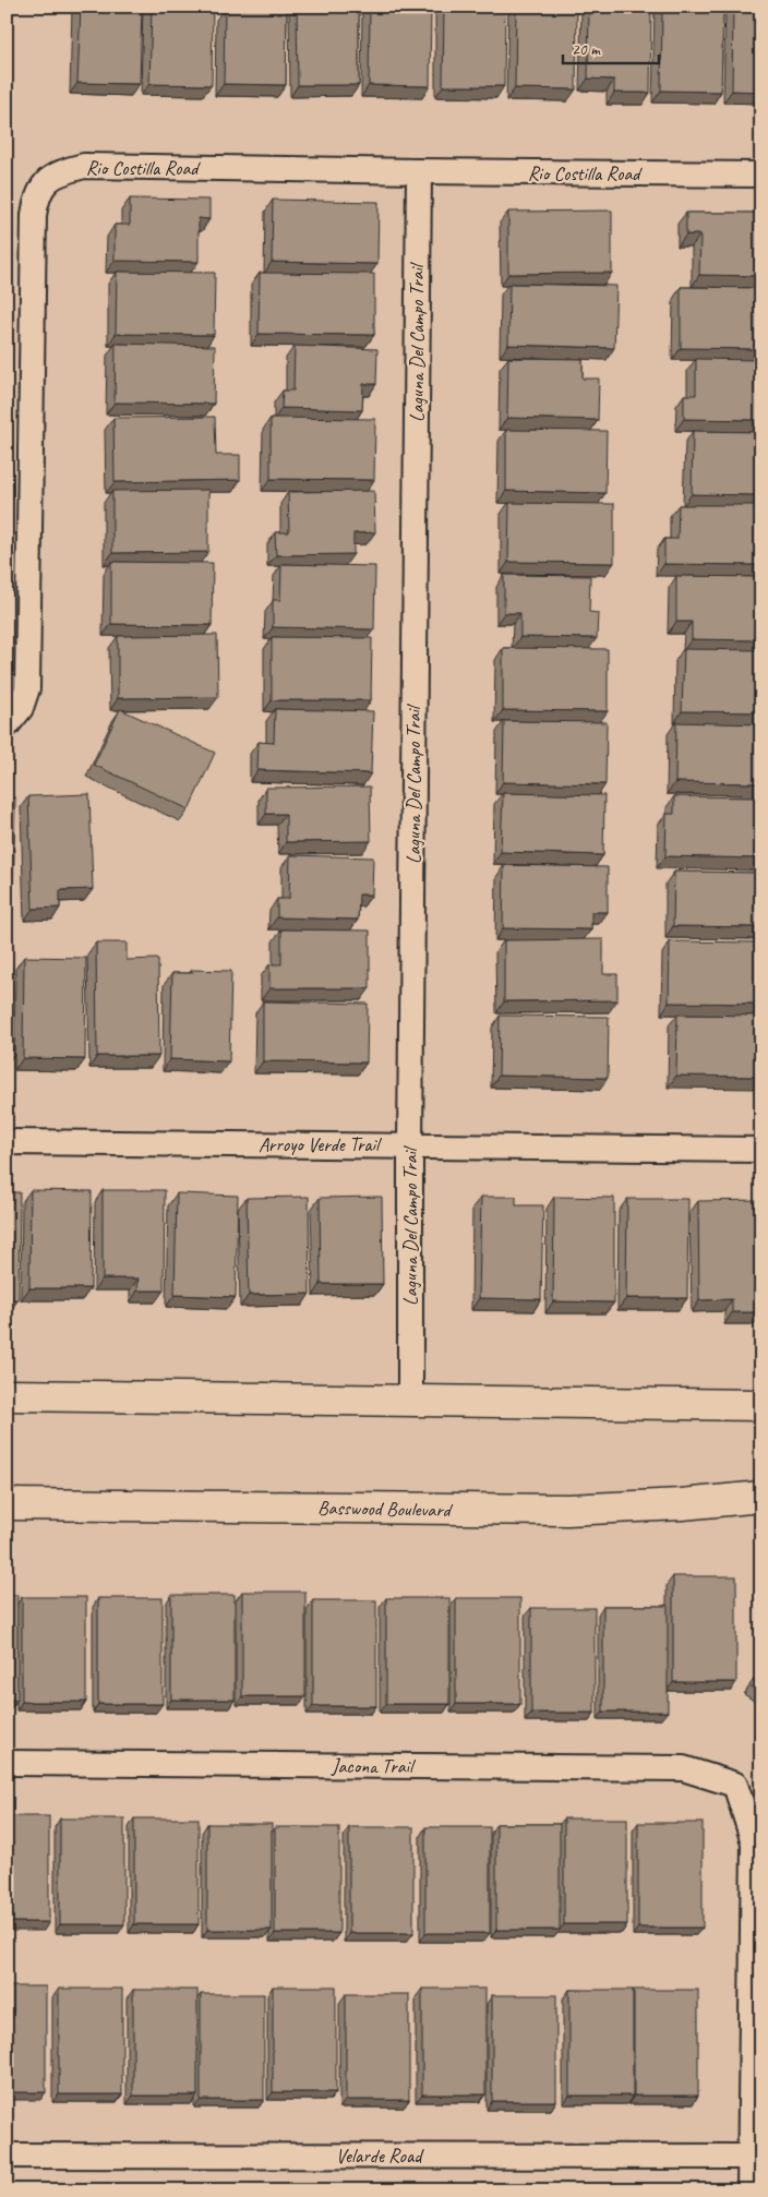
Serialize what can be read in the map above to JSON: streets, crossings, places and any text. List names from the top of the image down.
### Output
{
  "streets": {
    "main road": ["Basswood Boulevard"],
    "street": [
      "Rio Costilla Road",
      "Laguna Del Campo Trail",
      "Arroyo Verde Trail",
      "Jacona Trail",
      "Velarde Road"
    ]
  },
  "crossings": [
    ["Rio Costilla Road", "Laguna Del Campo Trail"],
    ["Laguna Del Campo Trail", "Arroyo Verde Trail"],
    ["Jacona Trail", "Velarde Road"]
  ],
  "scale_bar": "20 m"
}
